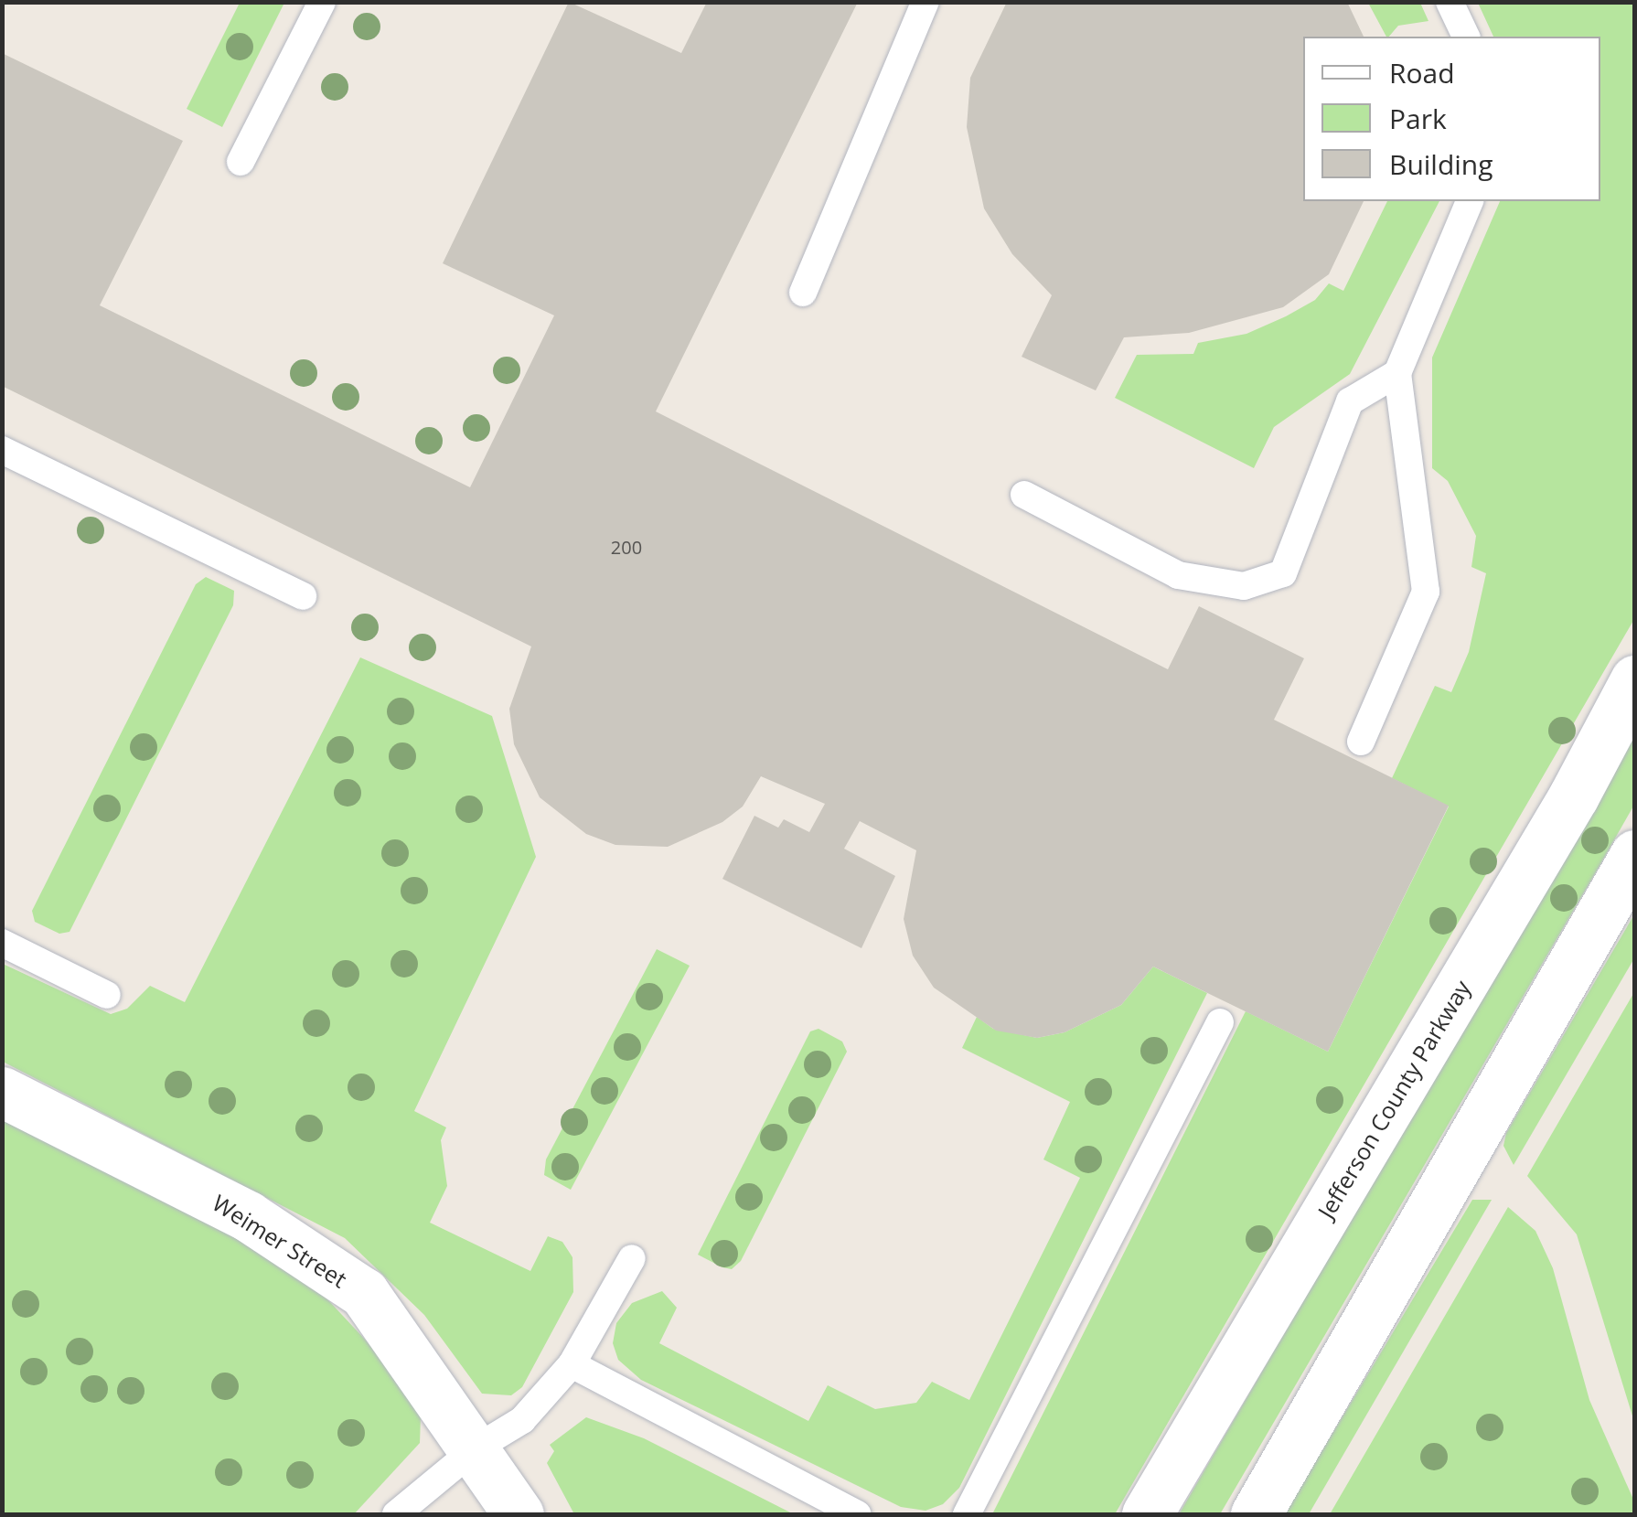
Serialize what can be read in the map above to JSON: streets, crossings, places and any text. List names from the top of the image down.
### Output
{
  "streets": {
    "street": ["Jefferson County Parkway", "Weimer Street"]
  },
  "house_numbers": ["200"],
  "legend": ["Road", "Park", "Building"]
}
